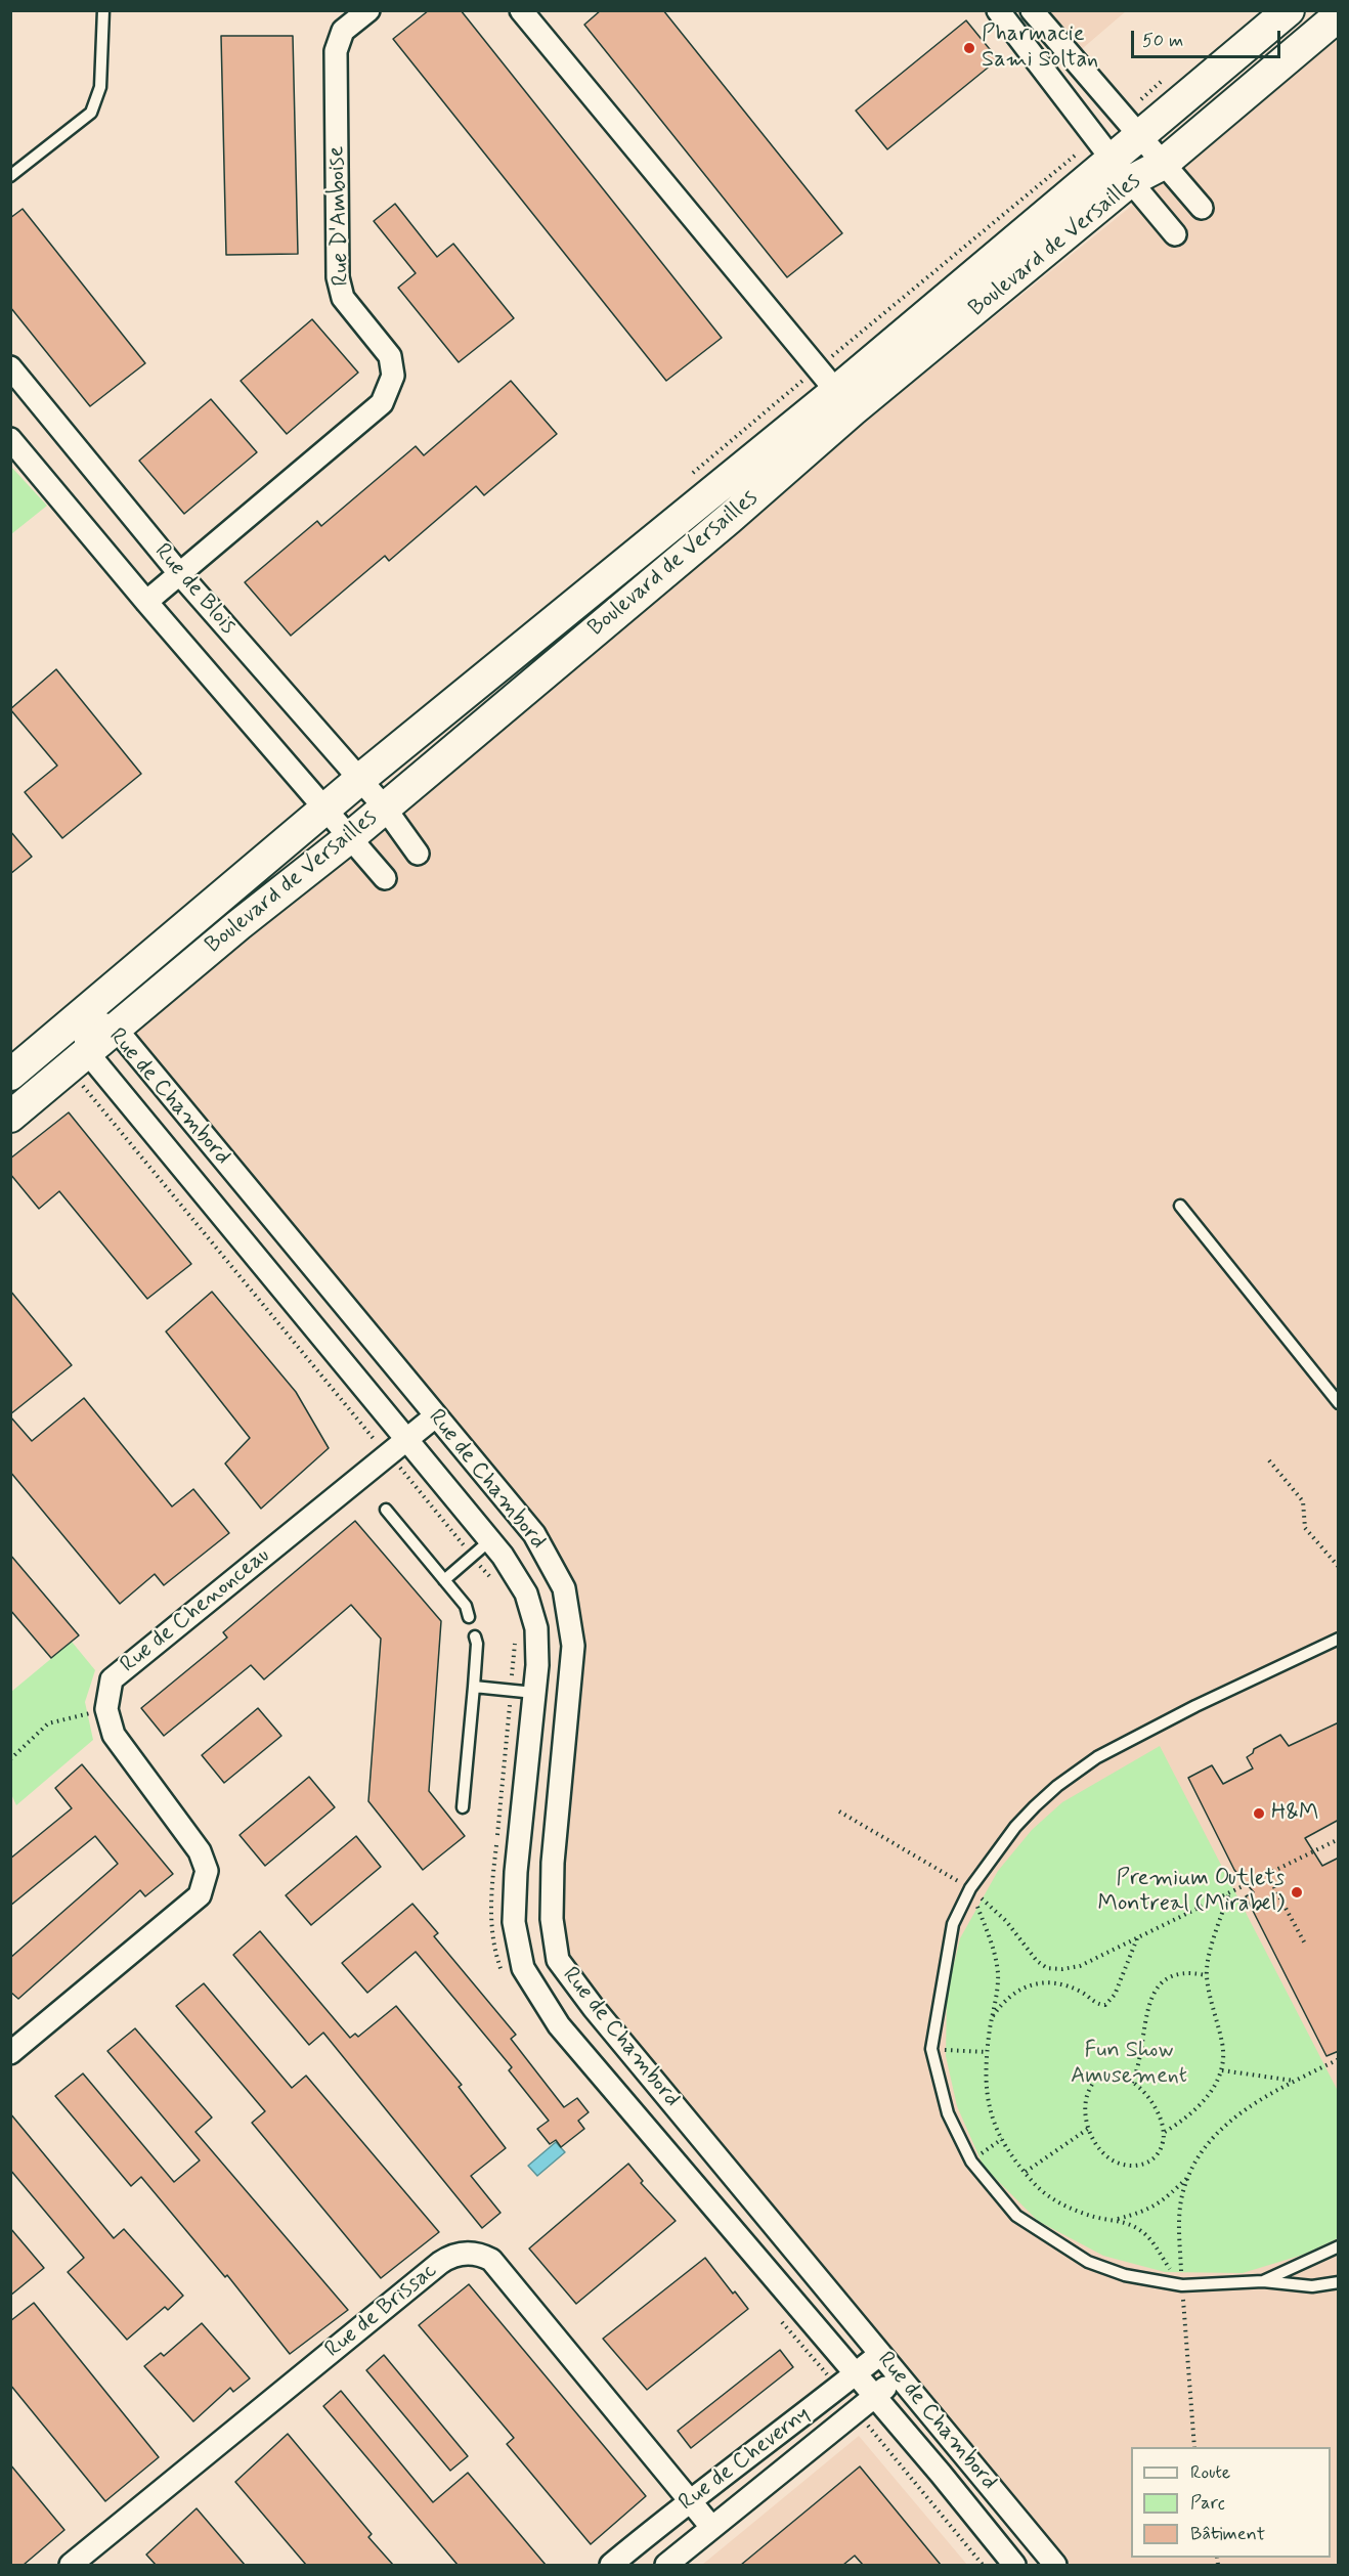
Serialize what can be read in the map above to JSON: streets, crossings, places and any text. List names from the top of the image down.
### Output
{
  "streets": {
    "street": [
      "Rue D'Amboise",
      "Boulevard de Versailles",
      "Rue de Blois",
      "Rue de Chambord",
      "Rue de Chenonceau",
      "Rue de Brissac",
      "Rue de Cheverny"
    ]
  },
  "crossings": [
    ["Rue D'Amboise", "Rue de Blois"],
    ["Boulevard de Versailles", "Rue de Blois"],
    ["Boulevard de Versailles", "Rue de Chambord"],
    ["Rue de Chambord", "Rue de Chenonceau"],
    ["Rue de Chambord", "Rue de Cheverny"],
    ["Rue de Brissac", "Rue de Cheverny"]
  ],
  "parks": ["Fun Show Amusement"],
  "places": ["Pharmacie Sami Soltan", "H&M", "Premium Outlets Montreal (Mirabel)"],
  "legend": ["Route", "Parc", "Bâtiment"],
  "scale_bar": "50 m"
}
